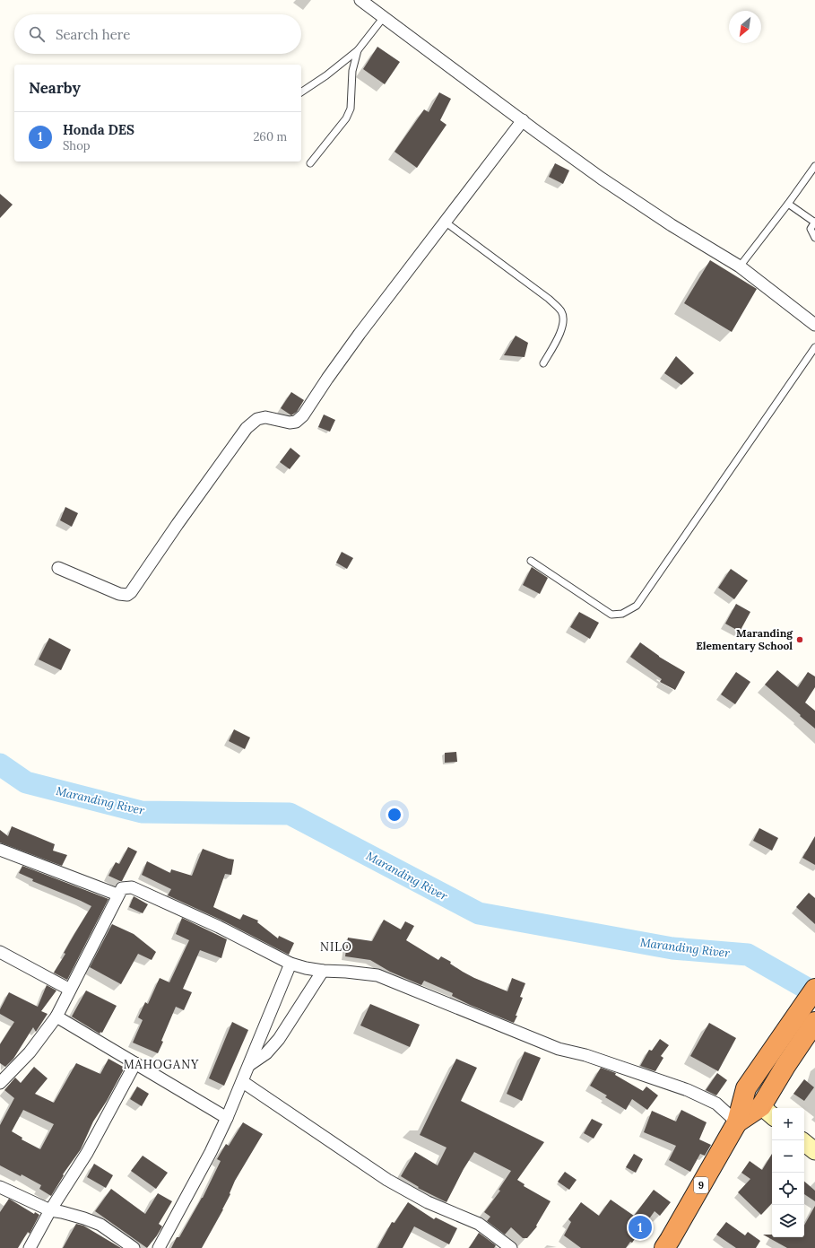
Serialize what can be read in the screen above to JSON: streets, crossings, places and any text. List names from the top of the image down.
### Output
{
  "streets": {
    "highway": ["9"]
  },
  "districts": ["NILO", "MAHOGANY"],
  "water": ["Maranding River"],
  "places": ["Maranding Elementary School"],
  "north": "bottom left",
  "page": {
    "search": "Search here",
    "heading": "Nearby",
    "list": [
      {
        "mark": "1",
        "name": "Honda DES",
        "note": "Shop",
        "value": "260 m"
      }
    ],
    "map_buttons": ["+", "−"],
    "pins": "1"
  }
}
